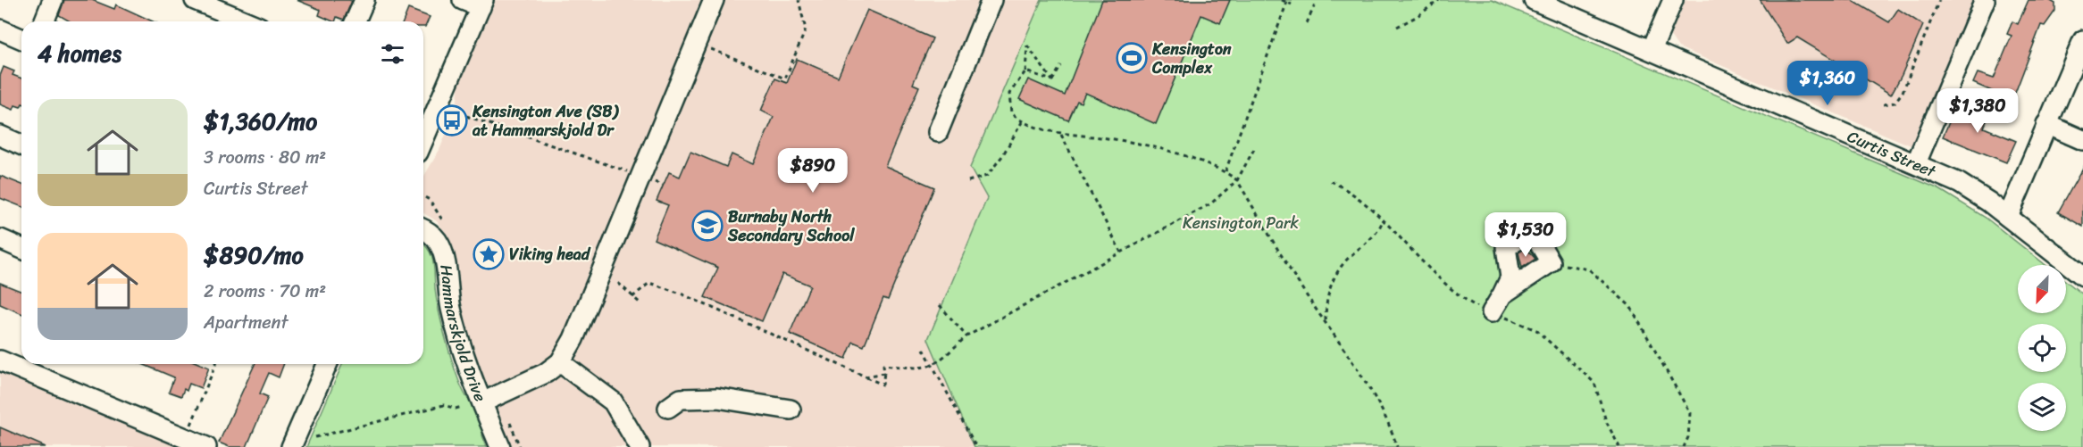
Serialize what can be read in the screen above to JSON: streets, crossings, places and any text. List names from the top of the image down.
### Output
{
  "streets": {
    "street": ["Curtis Street", "Hammarskjold Drive"]
  },
  "parks": ["Kensington Park"],
  "places": {
    "sports": ["Kensington Complex"],
    "bus stop": ["Kensington Ave (SB) at Hammarskjold Dr"],
    "school or university": ["Burnaby North Secondary School"],
    "place": ["Viking head"]
  },
  "north": "bottom left",
  "page": {
    "heading": "4 homes",
    "price": [
      "$1,360",
      "$1,380",
      "$890",
      "$1,530"
    ],
    "list": [
      {
        "name": "$1,360/mo",
        "note": "3 rooms · 80 m² · Curtis Street"
      },
      {
        "name": "$890/mo",
        "note": "2 rooms · 70 m² · Apartment"
      }
    ]
  }
}
